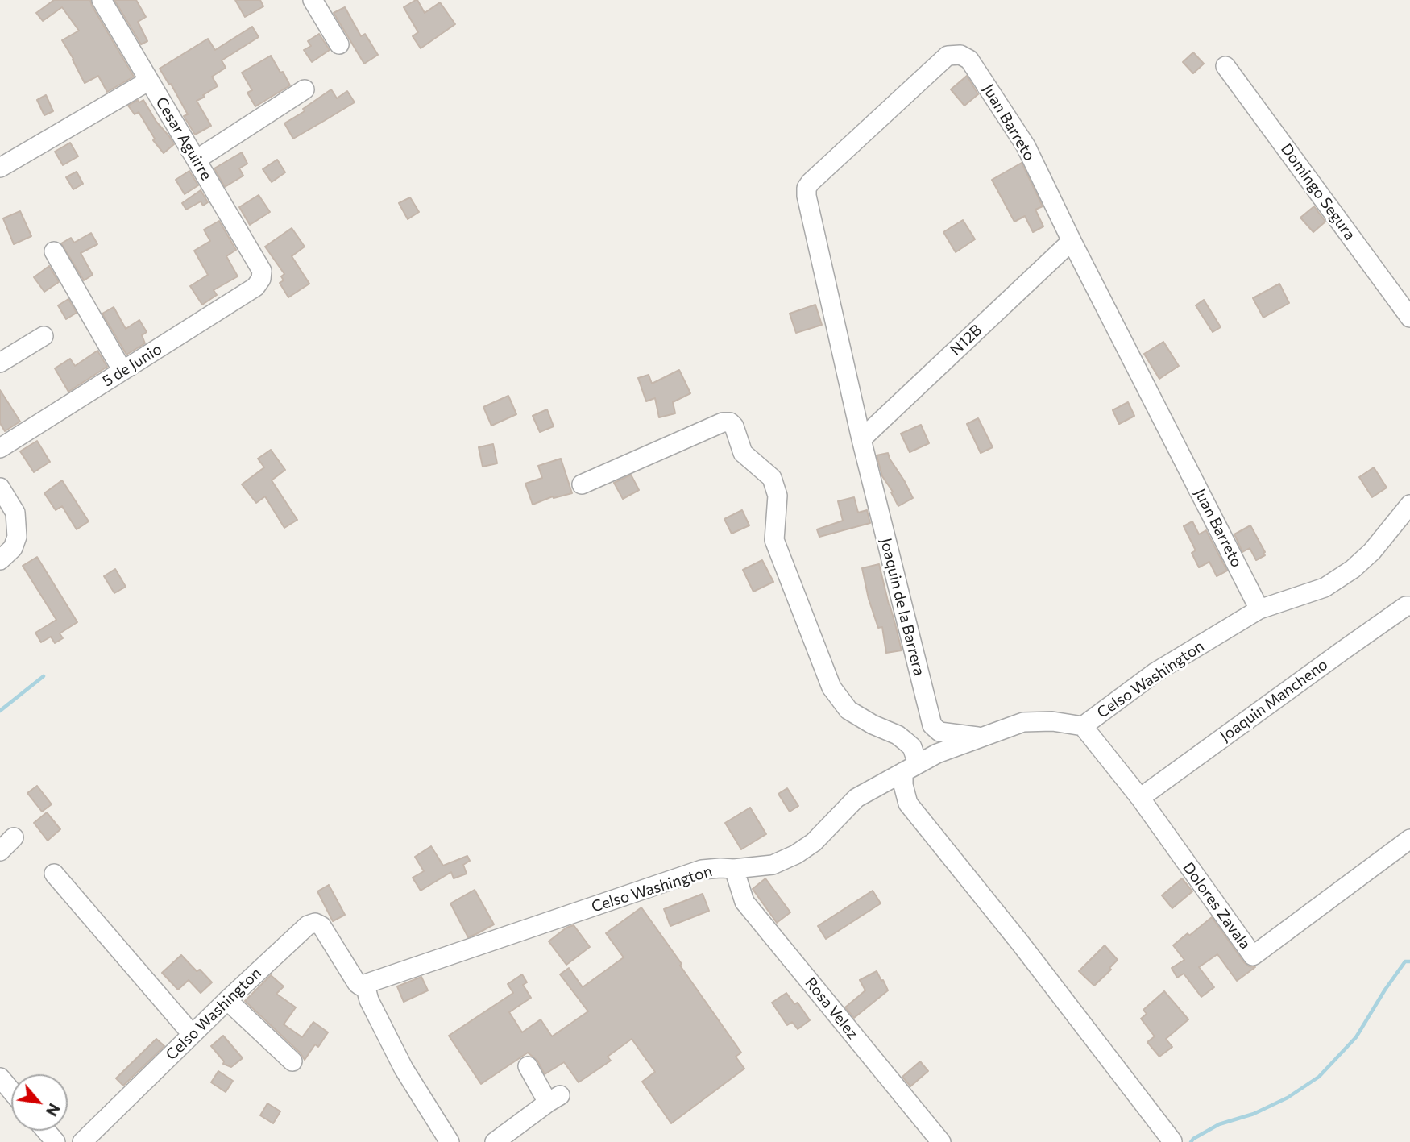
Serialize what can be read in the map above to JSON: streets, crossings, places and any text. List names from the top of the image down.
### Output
{
  "streets": {
    "street": [
      "Juan Barreto",
      "Cesar Aguirre",
      "Domingo Segura",
      "N12B",
      "5 de Junio",
      "Joaquin de la Barrera",
      "Celso Washington",
      "Joaquin Mancheno",
      "Dolores Zavala",
      "Rosa Velez"
    ]
  },
  "crossings": [
    ["Juan Barreto", "N12B"],
    ["Juan Barreto", "Joaquin de la Barrera"],
    ["Juan Barreto", "Celso Washington"],
    ["Cesar Aguirre", "5 de Junio"],
    ["N12B", "Joaquin de la Barrera"],
    ["Joaquin de la Barrera", "Celso Washington"],
    ["Celso Washington", "Dolores Zavala"],
    ["Celso Washington", "Rosa Velez"],
    ["Joaquin Mancheno", "Dolores Zavala"]
  ],
  "north": "bottom right"
}
